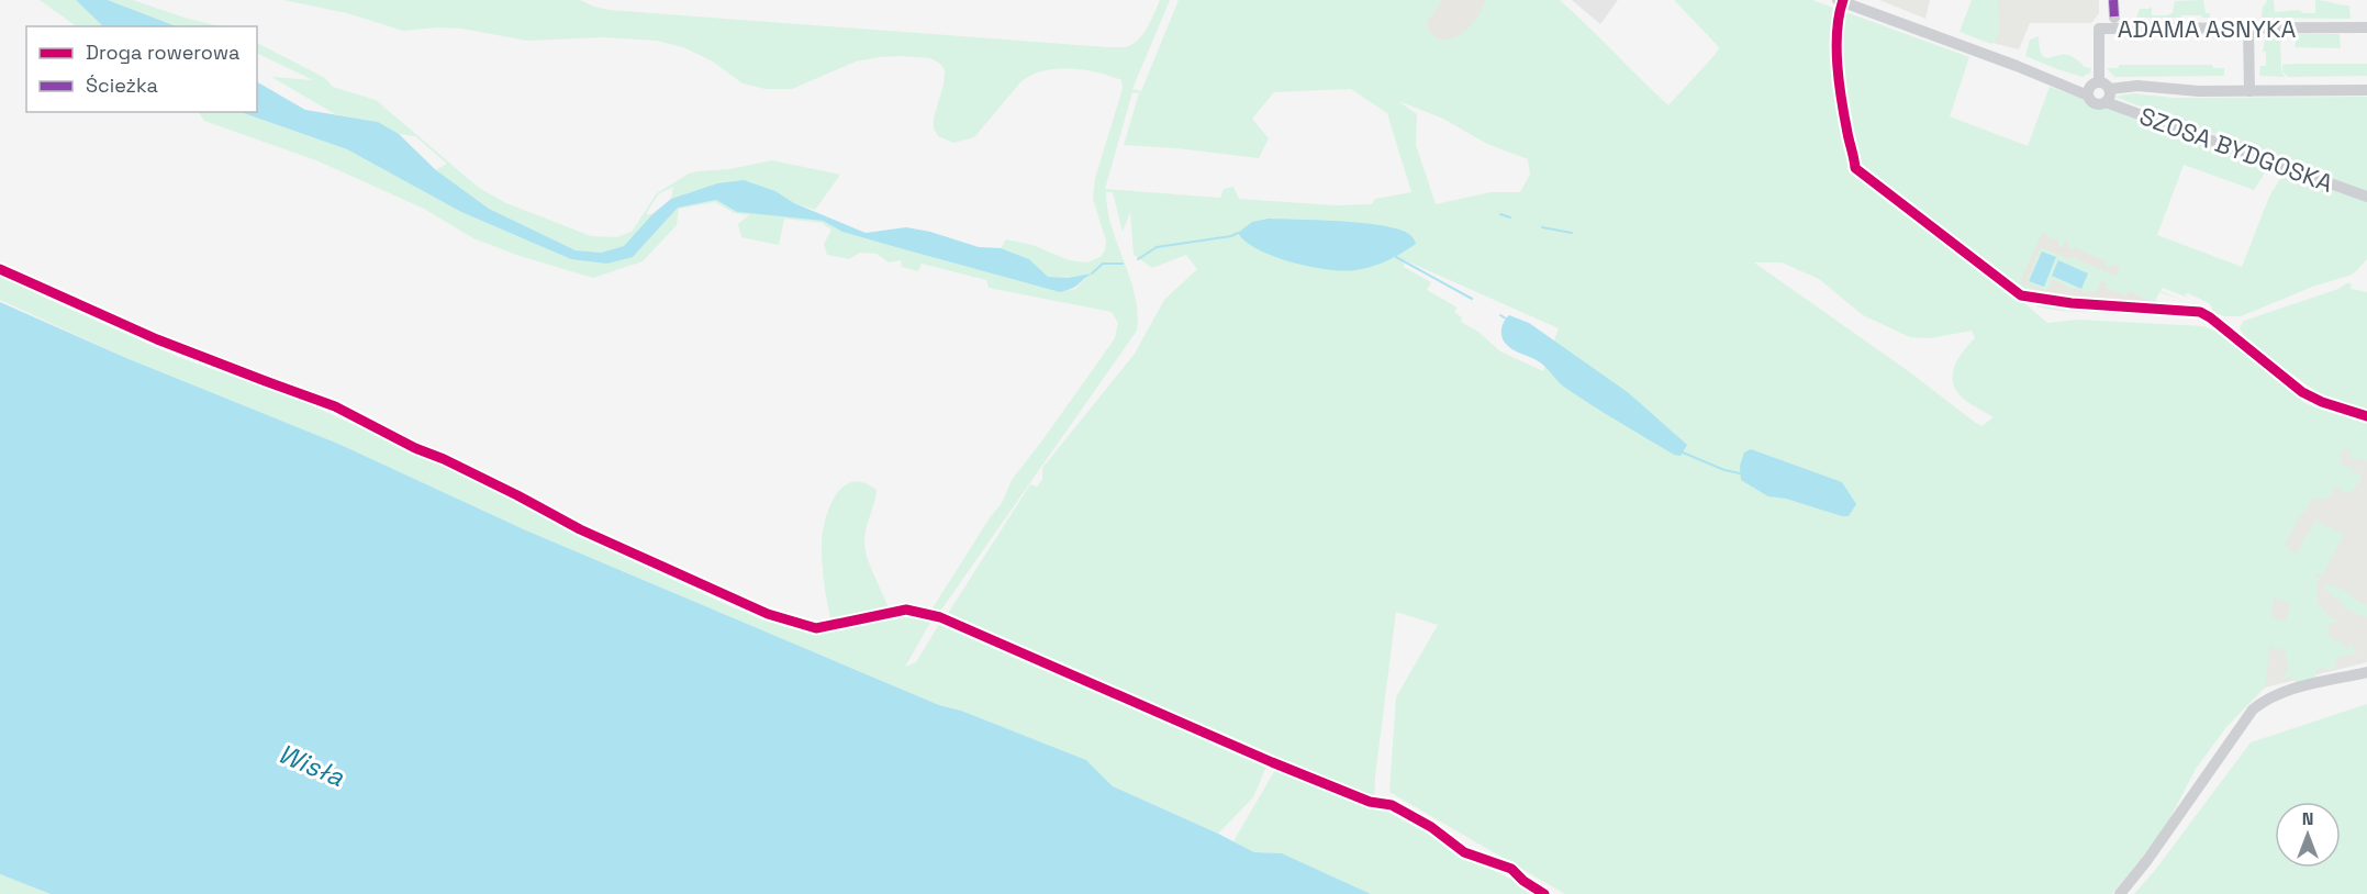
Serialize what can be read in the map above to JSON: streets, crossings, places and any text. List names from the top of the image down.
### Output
{
  "streets": {
    "street": ["ADAMA ASNYKA", "SZOSA BYDGOSKA"]
  },
  "crossings": [
    ["ADAMA ASNYKA", "SZOSA BYDGOSKA"]
  ],
  "water": ["Wisła"],
  "legend": ["Droga rowerowa", "Ścieżka"],
  "north": "top"
}
